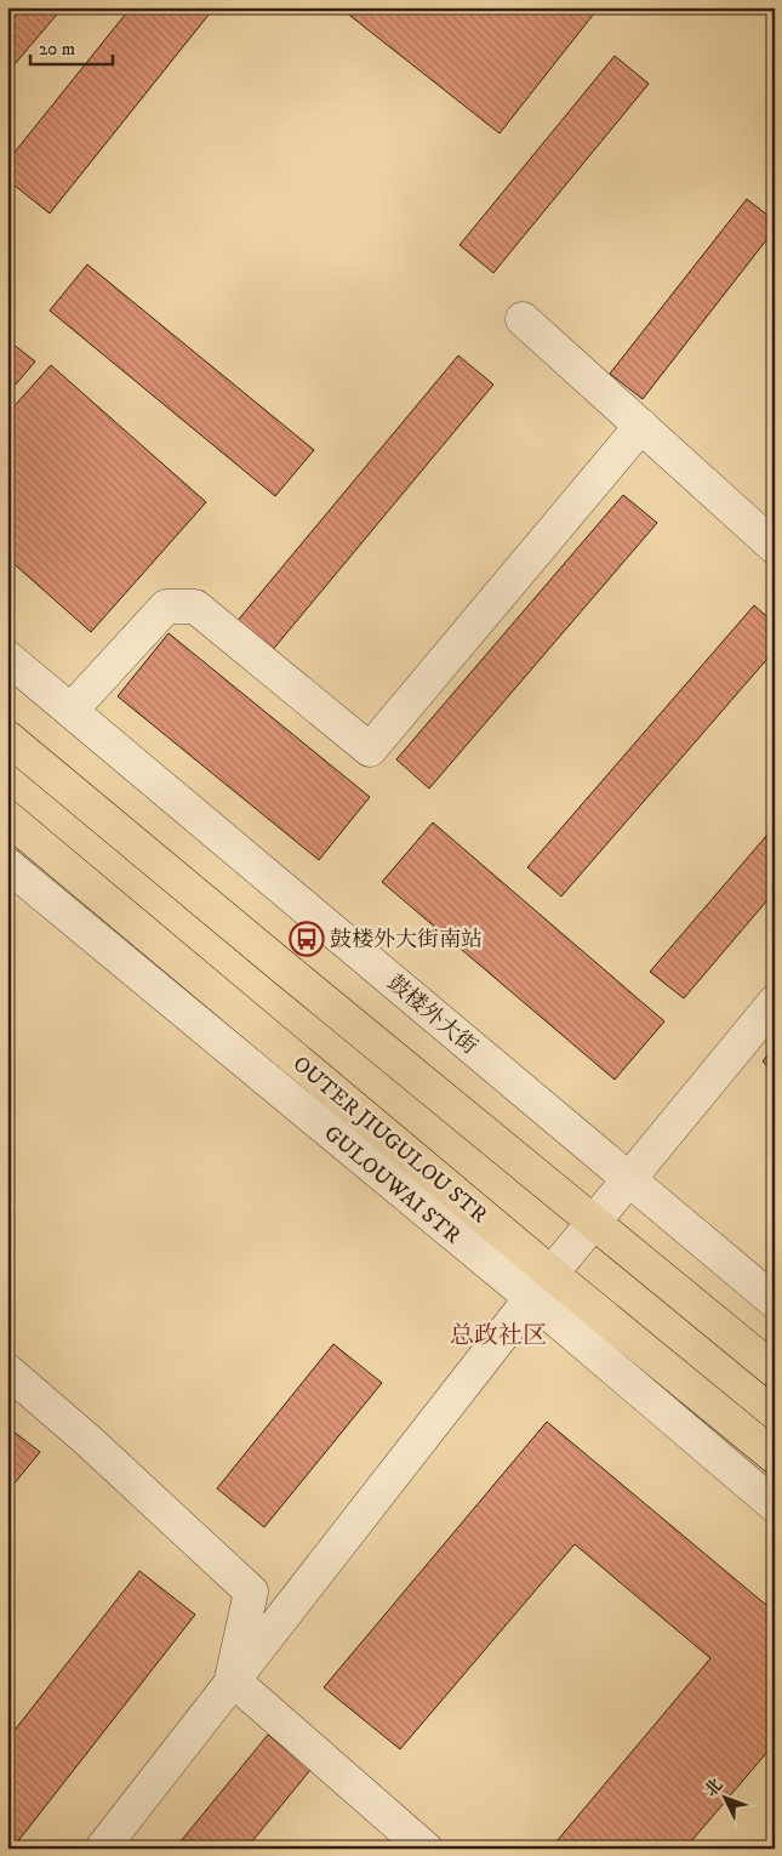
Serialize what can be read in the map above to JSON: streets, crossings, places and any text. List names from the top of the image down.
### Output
{
  "streets": {
    "main road": ["OUTER JIUGULOU STR"],
    "street": ["鼓楼外大街", "GULOUWAI STR"]
  },
  "crossings": [
    ["OUTER JIUGULOU STR", "GULOUWAI STR"]
  ],
  "districts": ["总政社区"],
  "places": {
    "bus stop": ["鼓楼外大街南站"]
  },
  "scale_bar": "20 m",
  "north": "top left"
}
